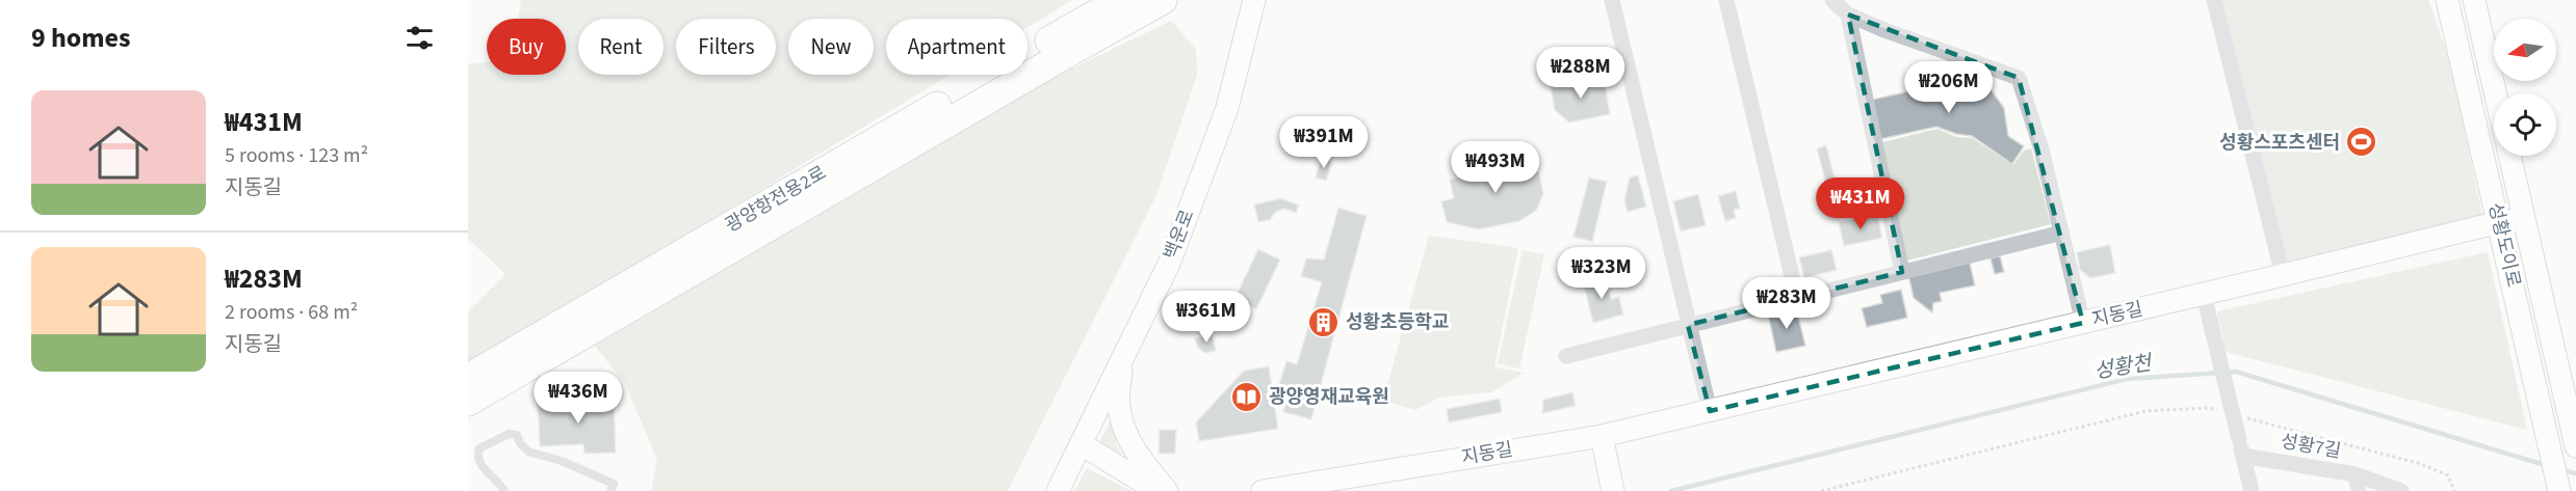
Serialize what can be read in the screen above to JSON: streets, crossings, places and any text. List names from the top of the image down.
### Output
{
  "streets": {
    "highway": ["광양항전용2로"],
    "street": [
      "백운로",
      "성황도이로",
      "지동길",
      "성황7길"
    ]
  },
  "crossings": [
    ["성황도이로", "지동길"]
  ],
  "water": ["성황천"],
  "places": {
    "sports": ["성황스포츠센터"],
    "building": ["성황초등학교"],
    "library": ["광양영재교육원"]
  },
  "north": "left",
  "page": {
    "heading": "9 homes",
    "chip": [
      "Buy",
      "Rent",
      "Filters",
      "New",
      "Apartment"
    ],
    "price": [
      "₩288M",
      "₩206M",
      "₩391M",
      "₩493M",
      "₩431M",
      "₩323M",
      "₩283M",
      "₩361M",
      "₩436M"
    ],
    "list": [
      {
        "name": "₩431M",
        "note": "5 rooms · 123 m² · 지동길"
      },
      {
        "name": "₩283M",
        "note": "2 rooms · 68 m² · 지동길"
      }
    ]
  }
}
